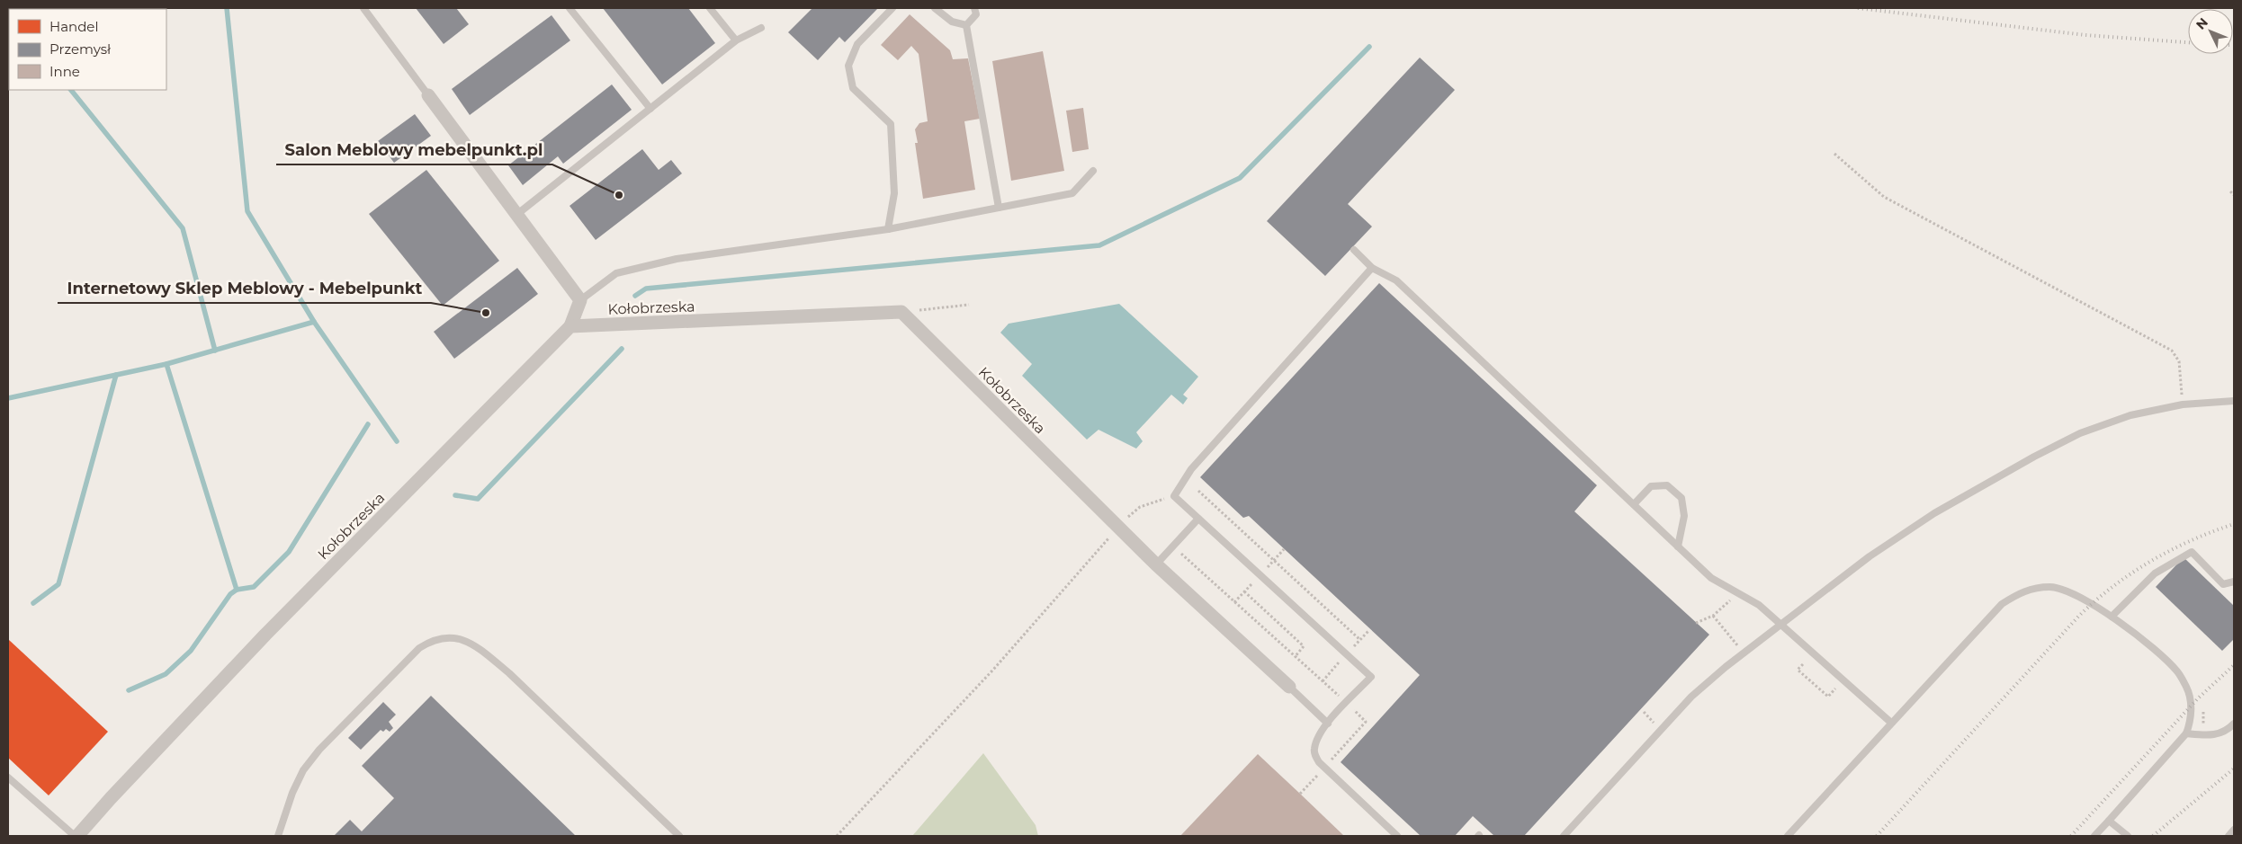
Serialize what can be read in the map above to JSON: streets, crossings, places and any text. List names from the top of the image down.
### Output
{
  "streets": {
    "street": ["Kołobrzeska"]
  },
  "places": ["Salon Meblowy mebelpunkt.pl", "Internetowy Sklep Meblowy - Mebelpunkt"],
  "legend": ["Handel", "Przemysł", "Inne"],
  "north": "top left"
}
